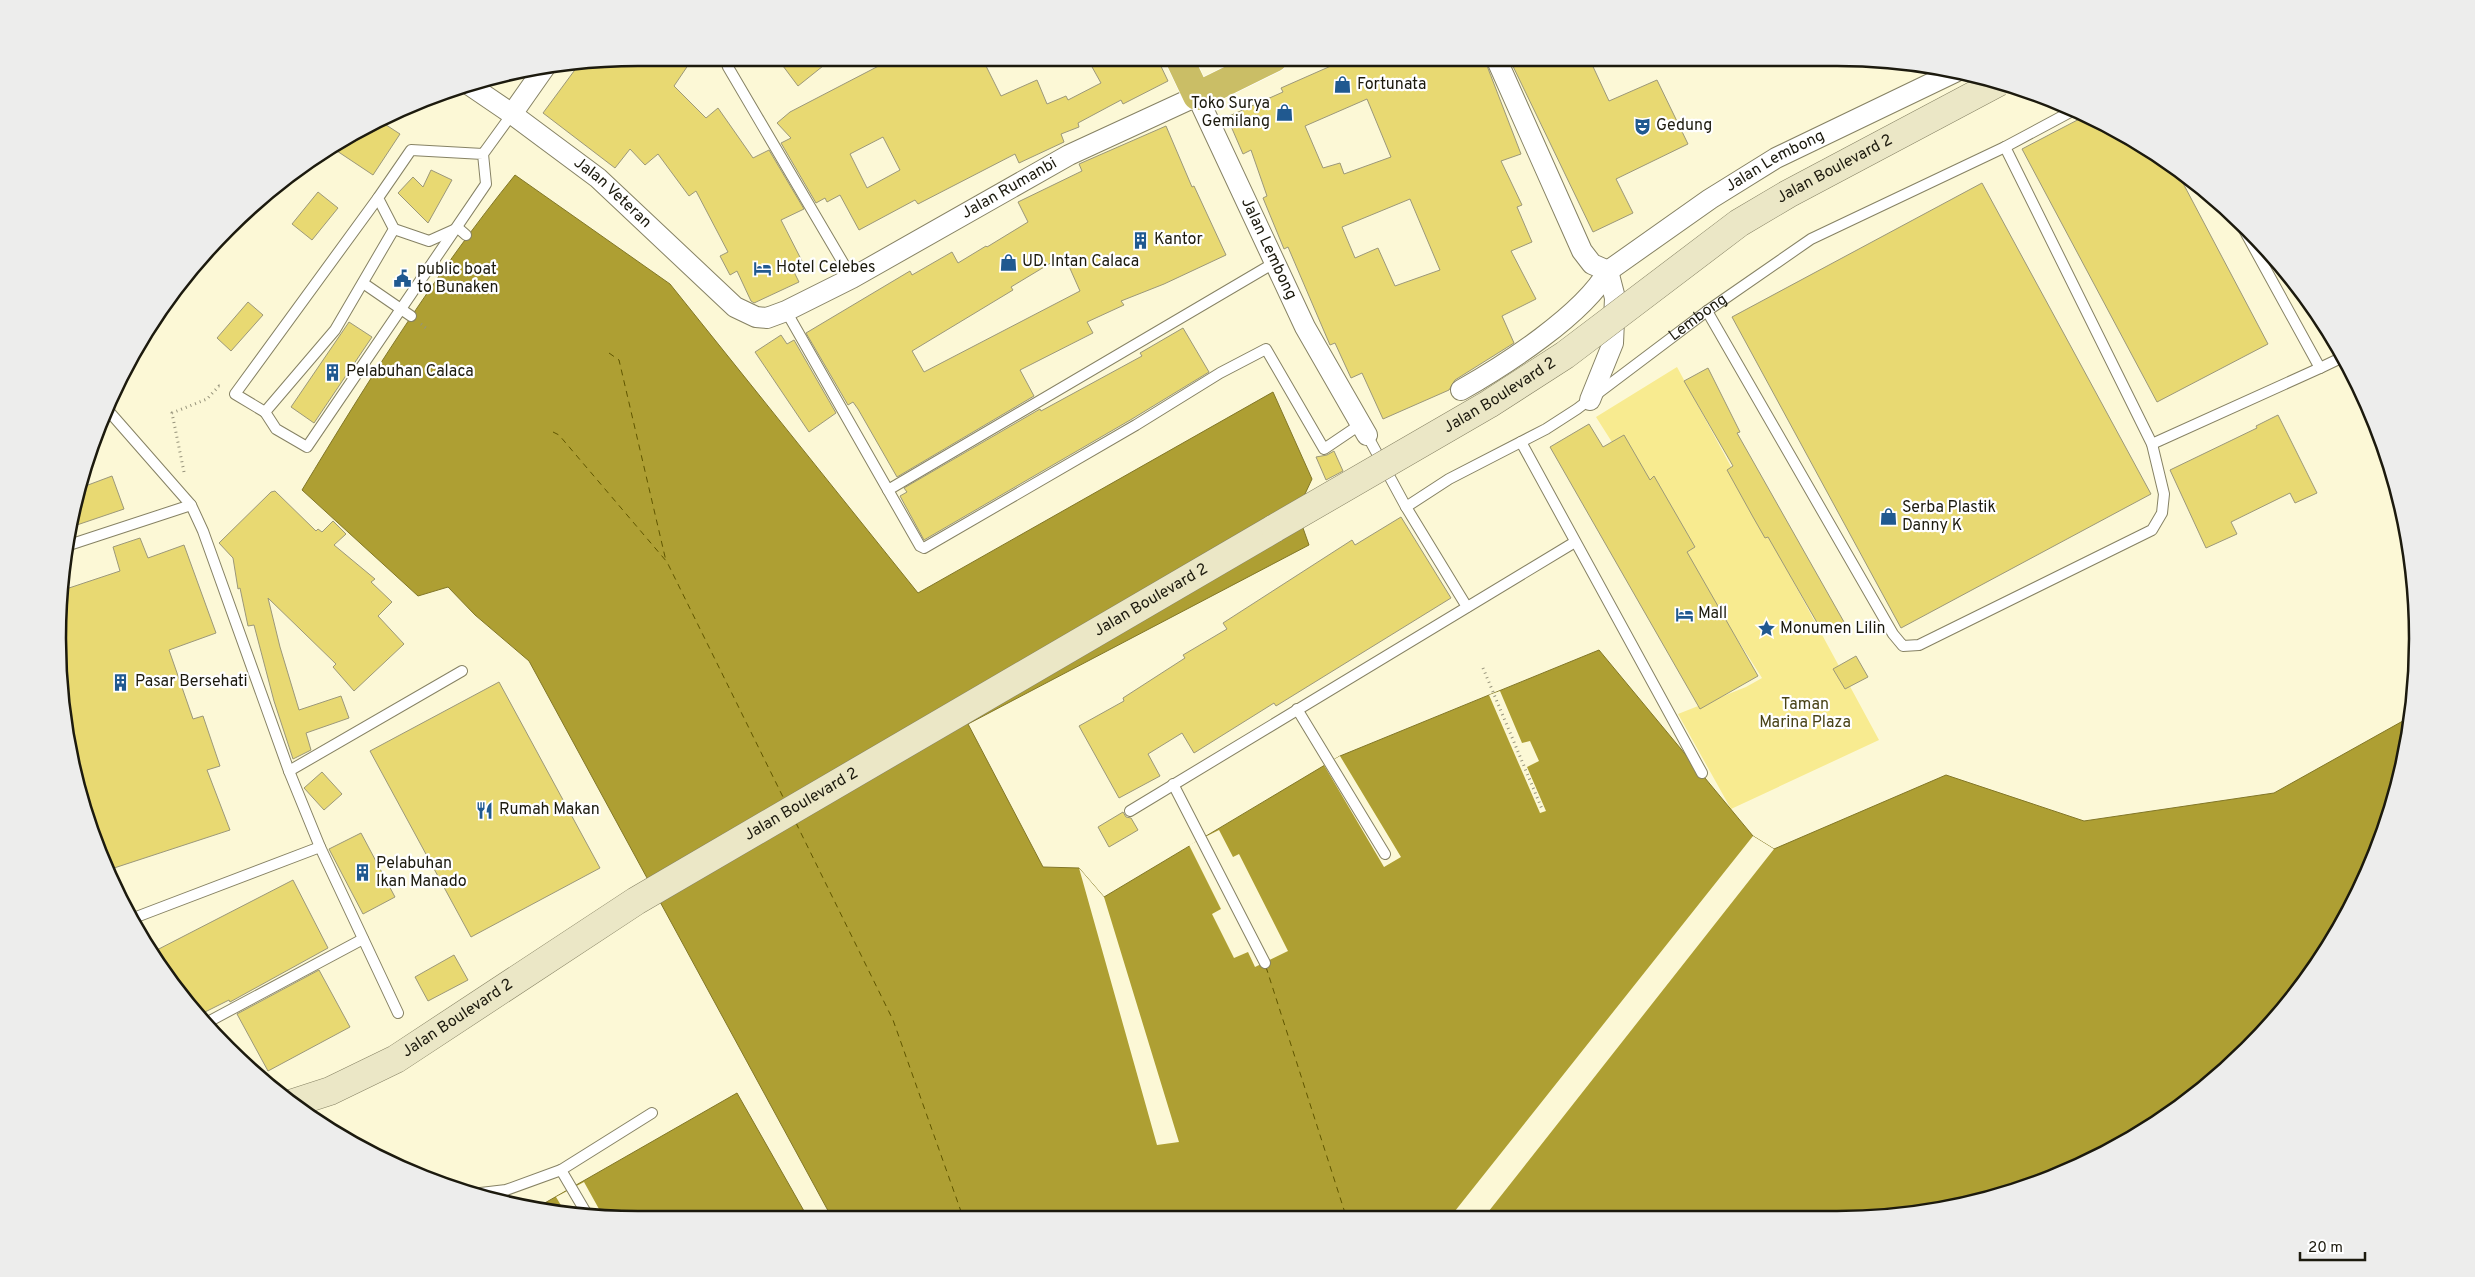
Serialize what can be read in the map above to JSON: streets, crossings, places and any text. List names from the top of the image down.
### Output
{
  "streets": {
    "highway": ["Jalan Lembong", "Jalan Rumanbi"],
    "main road": ["Jalan Boulevard 2"],
    "street": ["Jalan Veteran"],
    "lane": ["Lembong"]
  },
  "crossings": [
    ["Jalan Lembong", "Jalan Rumanbi"],
    ["Jalan Rumanbi", "Jalan Veteran"]
  ],
  "parks": ["Taman Marina Plaza"],
  "places": {
    "shop": [
      "Fortunata",
      "Toko Surya Gemilang",
      "UD. Intan Calaca",
      "Serba Plastik Danny K"
    ],
    "theatre": ["Gedung"],
    "building": [
      "Kantor",
      "Pelabuhan Calaca",
      "Pasar Bersehati",
      "Pelabuhan Ikan Manado"
    ],
    "hotel": ["Hotel Celebes", "Mall"],
    "public building": ["public boat to Bunaken"],
    "place": ["Monumen Lilin"],
    "restaurant": ["Rumah Makan"]
  },
  "scale_bar": "20 m"
}
